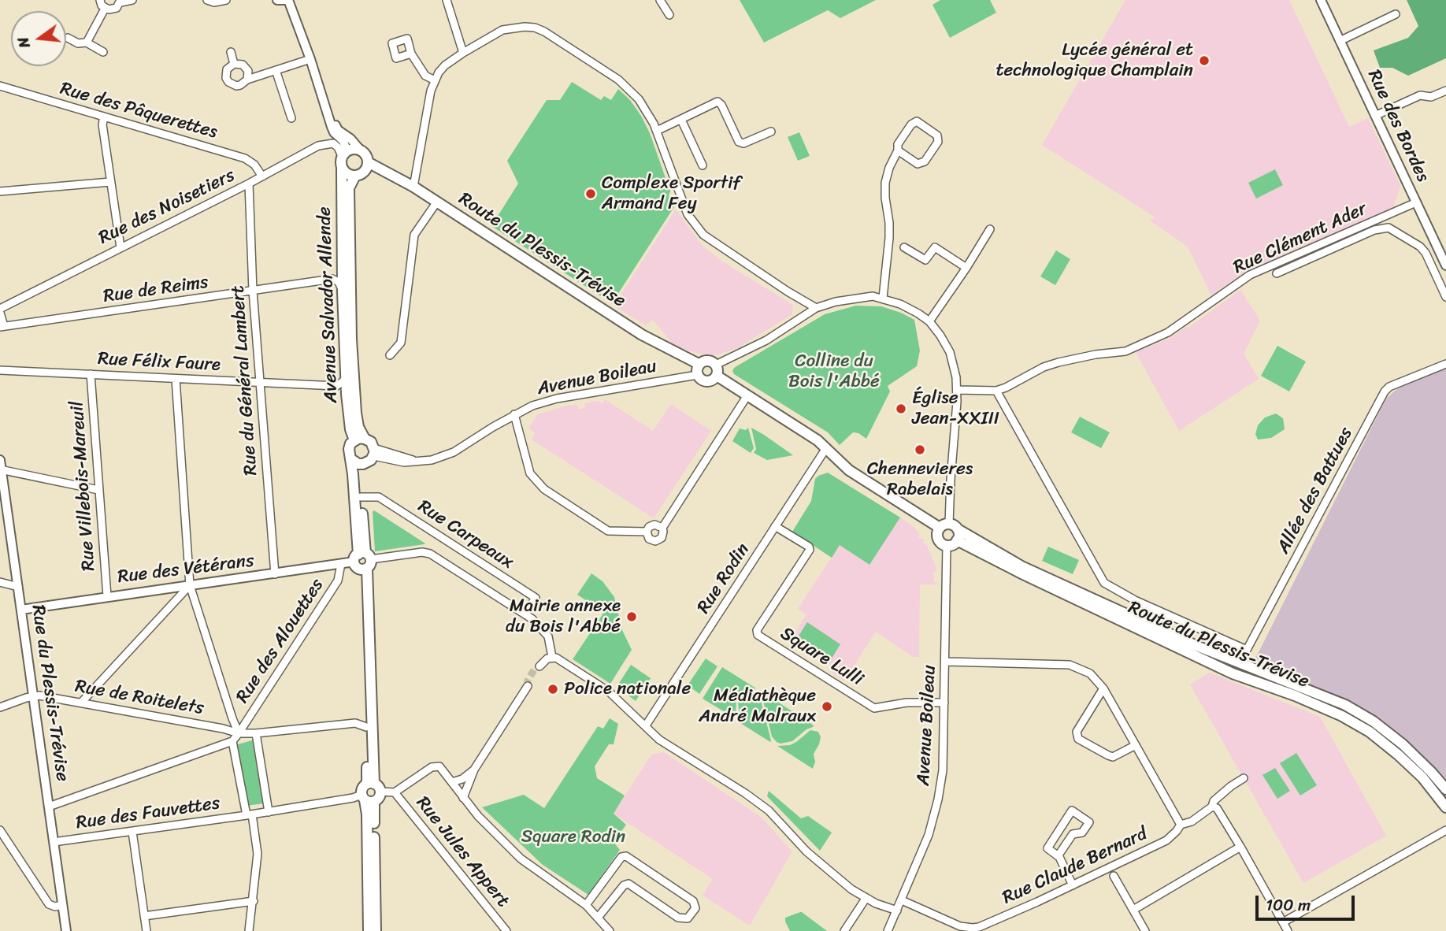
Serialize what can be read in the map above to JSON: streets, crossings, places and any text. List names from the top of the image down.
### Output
{
  "streets": {
    "main road": ["Route du Plessis-Trévise", "Avenue Salvador Allende"],
    "street": [
      "Rue des Pâquerettes",
      "Rue des Bordes",
      "Rue des Noisetiers",
      "Rue Clément Ader",
      "Rue de Reims",
      "Rue Félix Faure",
      "Avenue Boileau",
      "Rue du Général Lambert",
      "Rue Villebois-Mareuil",
      "Allée des Battues",
      "Rue Carpeaux",
      "Rue des Vétérans",
      "Rue Rodin",
      "Rue des Alouettes",
      "Square Lulli",
      "Rue du Plessis-Trévise",
      "Rue de Roitelets",
      "Rue des Fauvettes",
      "Rue Jules Appert",
      "Rue Claude Bernard"
    ]
  },
  "crossings": [
    ["Rue des Pâquerettes", "Rue des Noisetiers"],
    ["Rue des Bordes", "Rue Clément Ader"],
    ["Rue des Noisetiers", "Route du Plessis-Trévise"],
    ["Rue des Noisetiers", "Avenue Salvador Allende"],
    ["Rue des Noisetiers", "Rue du Général Lambert"],
    ["Route du Plessis-Trévise", "Avenue Salvador Allende"],
    ["Route du Plessis-Trévise", "Avenue Boileau"],
    ["Route du Plessis-Trévise", "Allée des Battues"],
    ["Route du Plessis-Trévise", "Rue Rodin"],
    ["Rue de Reims", "Avenue Salvador Allende"],
    ["Rue de Reims", "Rue du Général Lambert"],
    ["Avenue Salvador Allende", "Rue Félix Faure"],
    ["Avenue Salvador Allende", "Avenue Boileau"],
    ["Rue Félix Faure", "Rue du Général Lambert"],
    ["Rue Félix Faure", "Rue Villebois-Mareuil"],
    ["Avenue Boileau", "Square Lulli"],
    ["Avenue Boileau", "Rue Claude Bernard"],
    ["Rue du Général Lambert", "Rue des Vétérans"],
    ["Rue Villebois-Mareuil", "Rue des Vétérans"],
    ["Rue Carpeaux", "Rue des Vétérans"],
    ["Rue des Vétérans", "Rue des Alouettes"],
    ["Rue des Vétérans", "Rue du Plessis-Trévise"],
    ["Rue Rodin", "Square Lulli"],
    ["Rue des Alouettes", "Rue de Roitelets"],
    ["Rue du Plessis-Trévise", "Rue de Roitelets"],
    ["Rue du Plessis-Trévise", "Rue des Fauvettes"]
  ],
  "parks": ["Colline du Bois l'Abbé", "Square Rodin"],
  "places": [
    "Lycée général et technologique Champlain",
    "Complexe Sportif Armand Fey",
    "Église Jean-XXIII",
    "Chennevieres Rabelais",
    "Mairie annexe du Bois l'Abbé",
    "Police nationale",
    "Médiathèque André Malraux"
  ],
  "scale_bar": "100 m",
  "north": "left"
}
